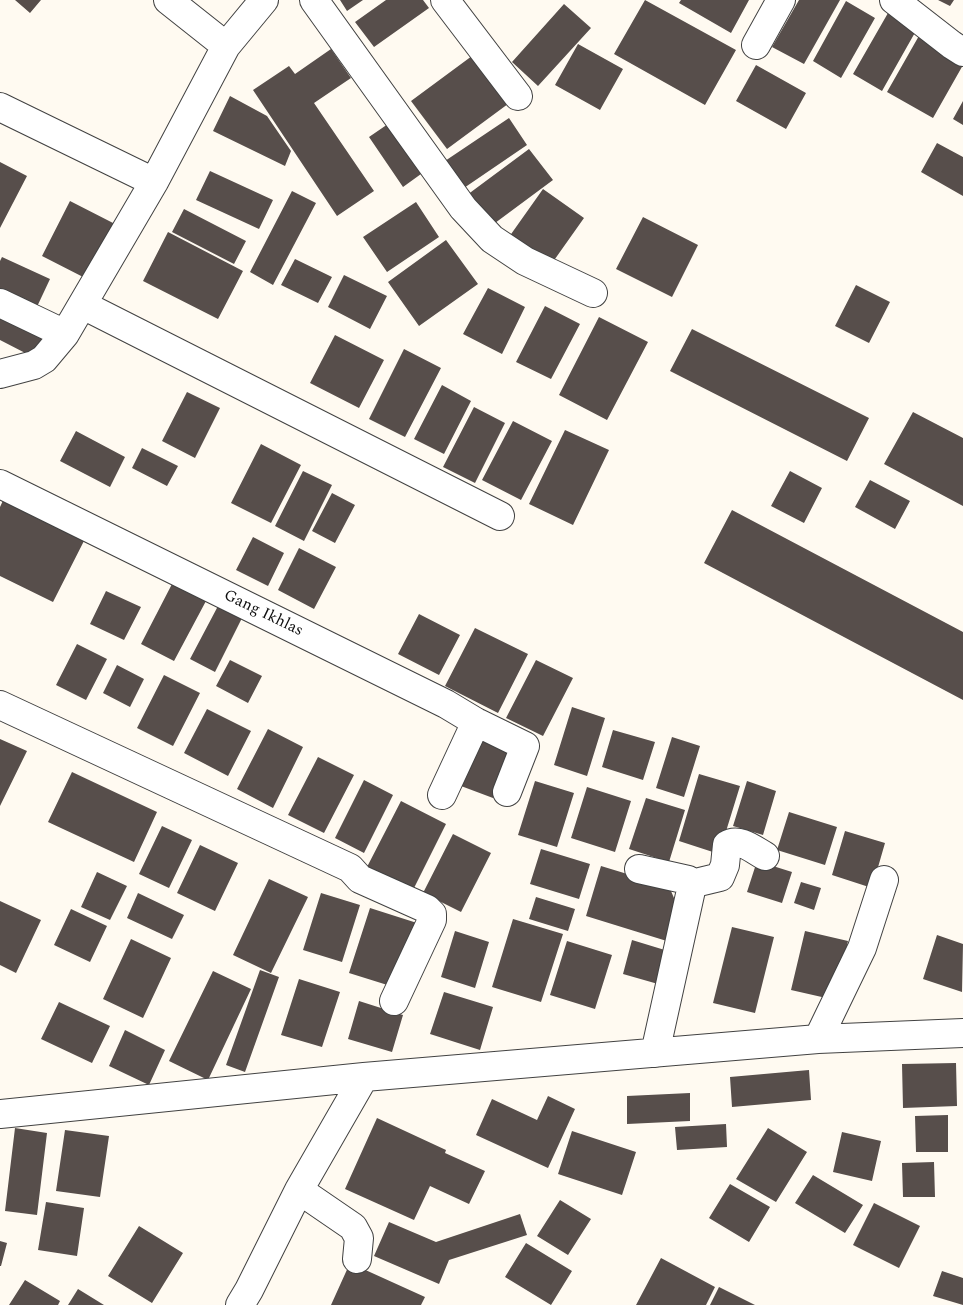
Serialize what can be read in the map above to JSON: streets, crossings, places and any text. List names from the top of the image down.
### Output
{
  "streets": {
    "street": ["Gang Ikhlas"]
  }
}
